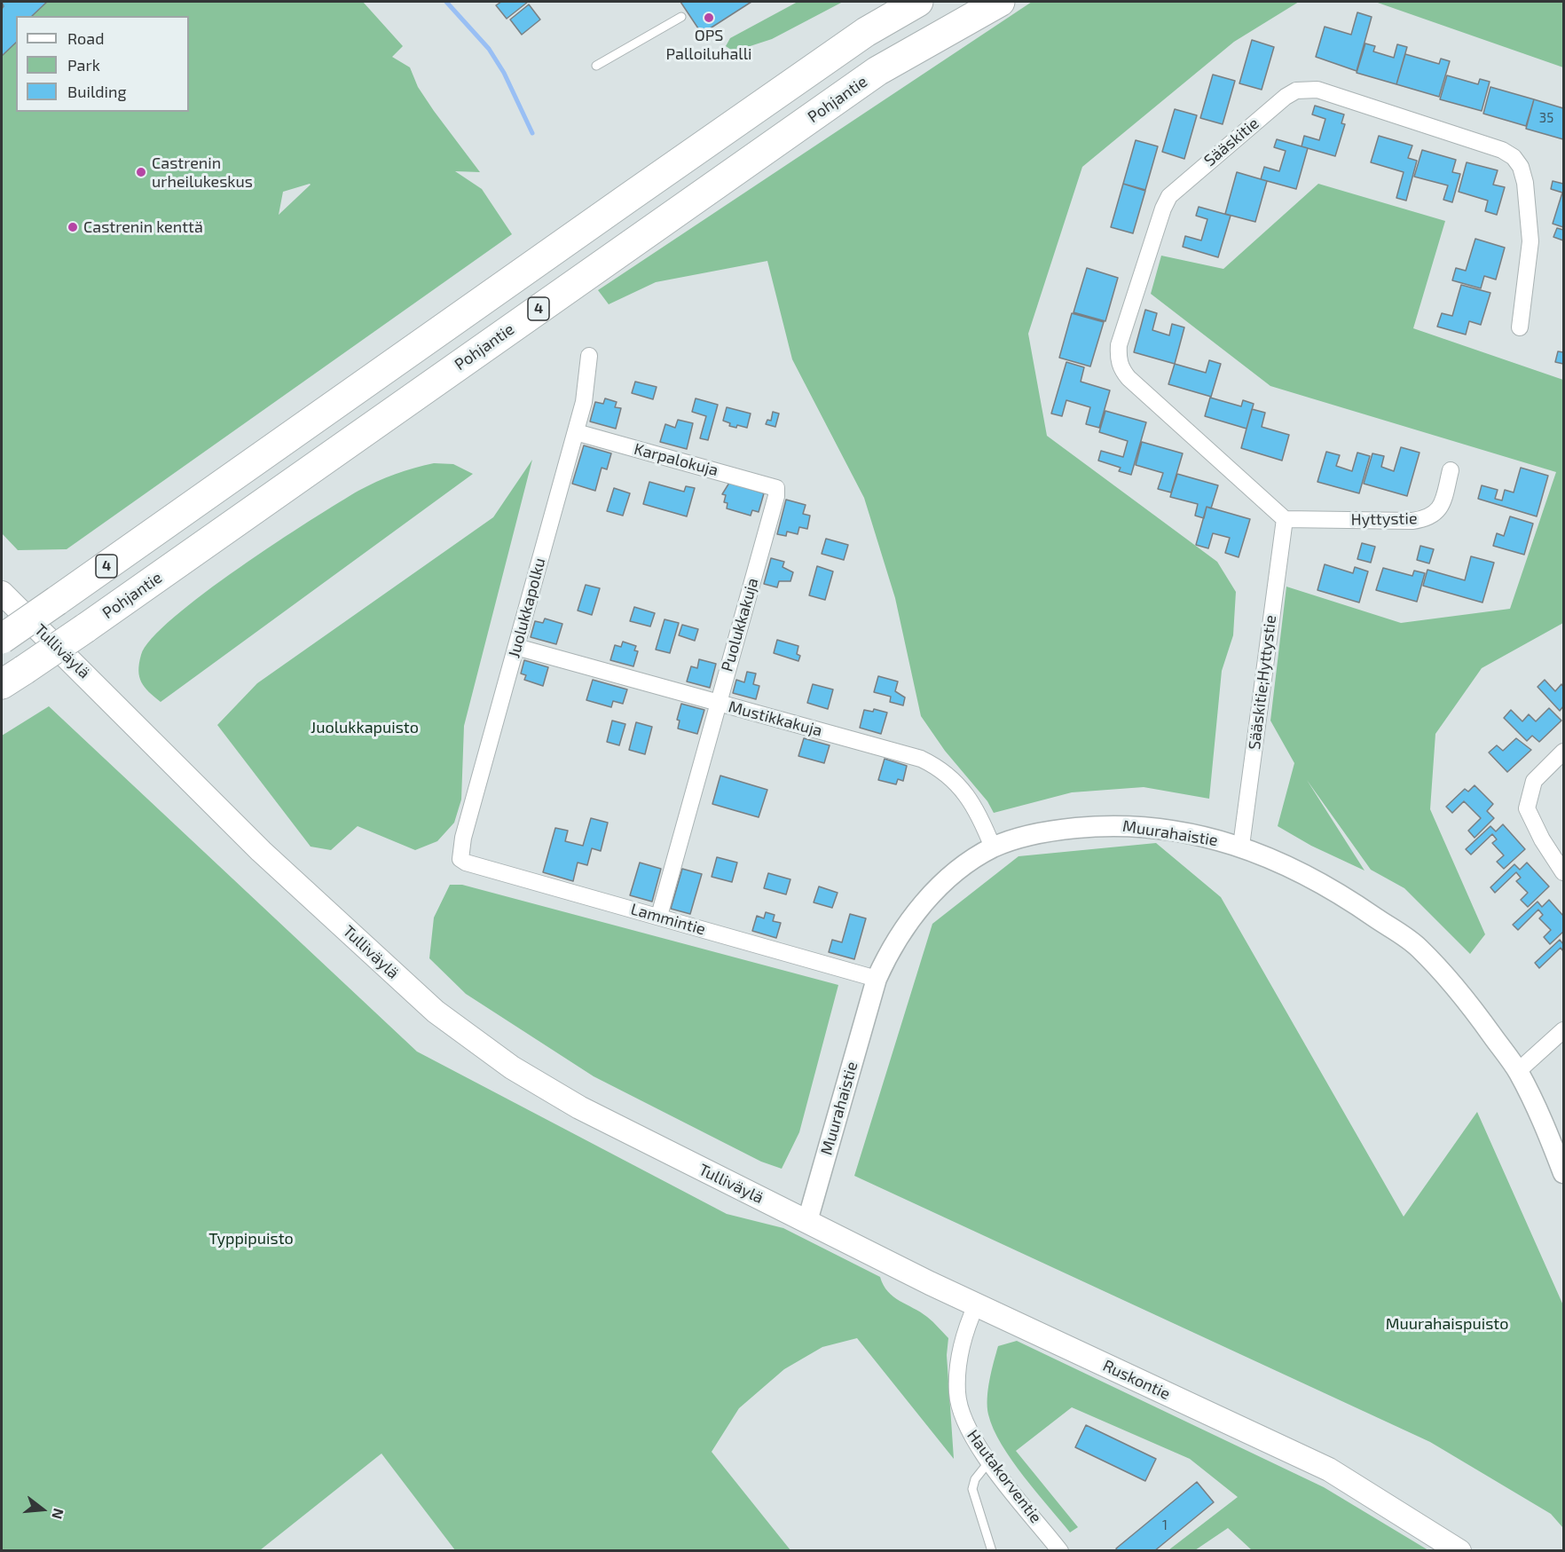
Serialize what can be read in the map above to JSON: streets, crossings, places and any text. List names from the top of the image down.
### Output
{
  "streets": {
    "highway": ["Pohjantie", "4"],
    "main road": ["Tulliväylä", "Ruskontie"],
    "street": [
      "Sääskitie",
      "Karpalokuja",
      "Hyttystie",
      "Juolukkapolku",
      "Puolukkakuja",
      "Sääskitie;Hyttystie",
      "Mustikkakuja",
      "Muurahaistie",
      "Lammintie",
      "Hautakorventie"
    ]
  },
  "crossings": [
    ["Sääskitie", "Hyttystie"],
    ["Sääskitie", "Sääskitie;Hyttystie"],
    ["Karpalokuja", "Juolukkapolku"],
    ["Karpalokuja", "Puolukkakuja"],
    ["Hyttystie", "Sääskitie;Hyttystie"],
    ["Juolukkapolku", "Mustikkakuja"],
    ["Juolukkapolku", "Lammintie"],
    ["Puolukkakuja", "Mustikkakuja"],
    ["Puolukkakuja", "Lammintie"],
    ["Tulliväylä", "Muurahaistie"],
    ["Tulliväylä", "Ruskontie"],
    ["Sääskitie;Hyttystie", "Muurahaistie"],
    ["Mustikkakuja", "Muurahaistie"],
    ["Muurahaistie", "Lammintie"],
    ["Muurahaistie", "Ruskontie"],
    ["Ruskontie", "Hautakorventie"]
  ],
  "parks": ["Juolukkapuisto", "Typpipuisto", "Muurahaispuisto"],
  "places": ["OPS Palloiluhalli", "Castrenin urheilukeskus", "Castrenin kenttä"],
  "house_numbers": ["35", "1"],
  "legend": ["Road", "Park", "Building"],
  "north": "right"
}
